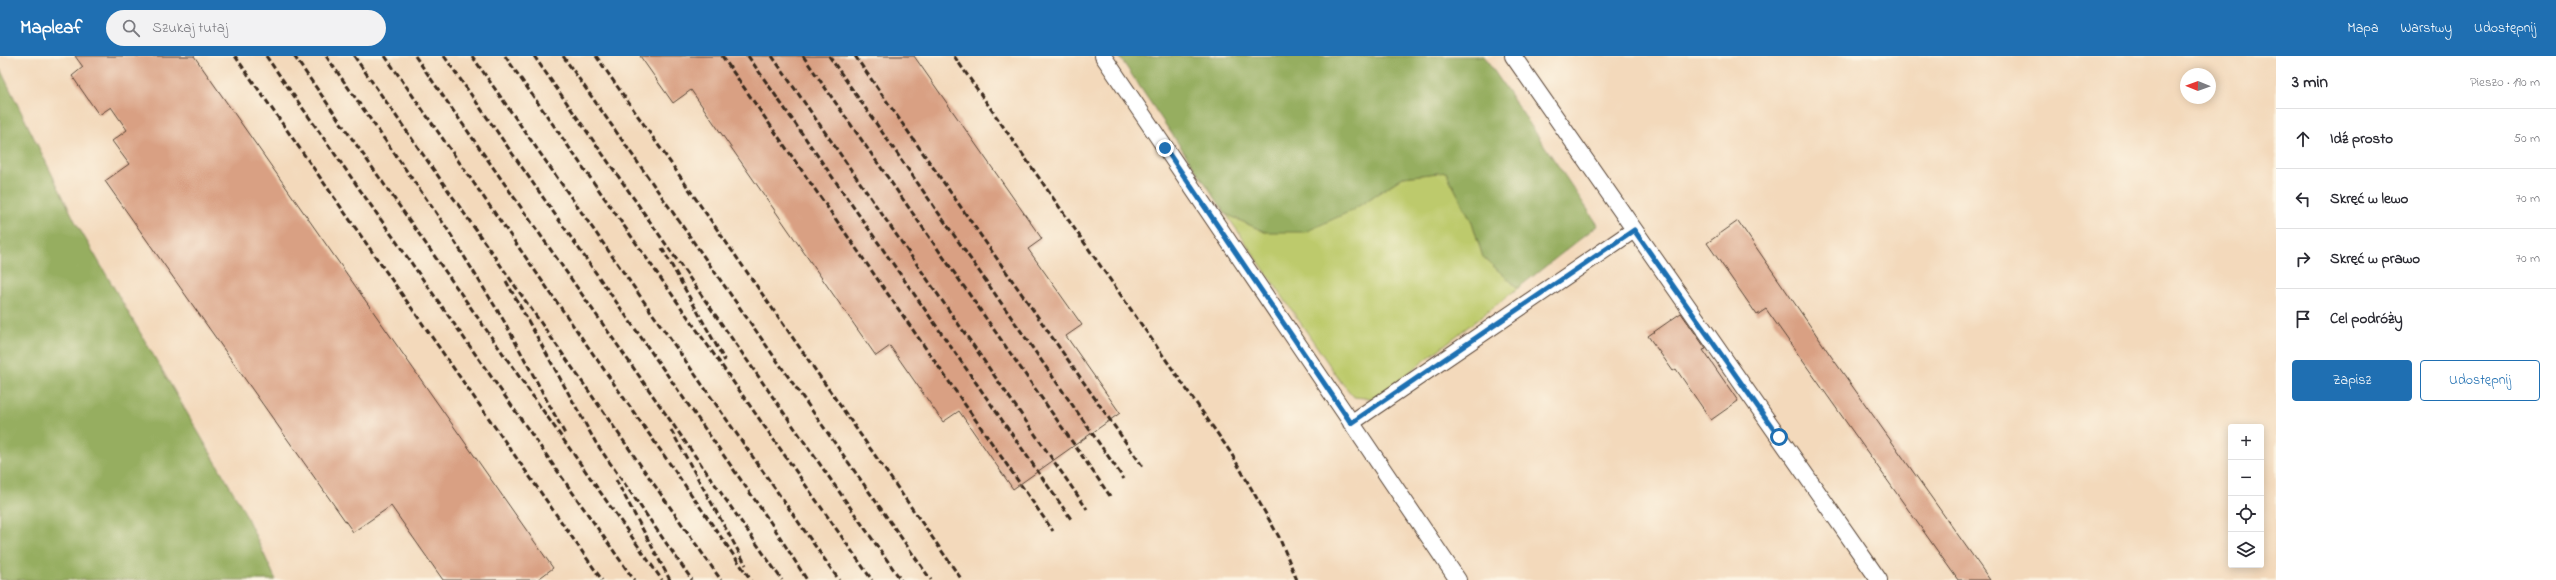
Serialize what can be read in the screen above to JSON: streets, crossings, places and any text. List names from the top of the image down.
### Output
{
  "north": "left",
  "page": {
    "header": "Mapleaf",
    "search": "Szukaj tutaj",
    "nav": ["Mapa", "Warstwy", "Udostępnij"],
    "heading": ["3 min", "Pieszo · 190 m"],
    "list": [
      ["Idź prosto", "50 m"],
      ["Skręć w lewo", "70 m"],
      ["Skręć w prawo", "70 m"],
      "Cel podróży"
    ],
    "buttons": ["Zapisz", "Udostępnij"],
    "map_buttons": ["+", "−"]
  }
}
